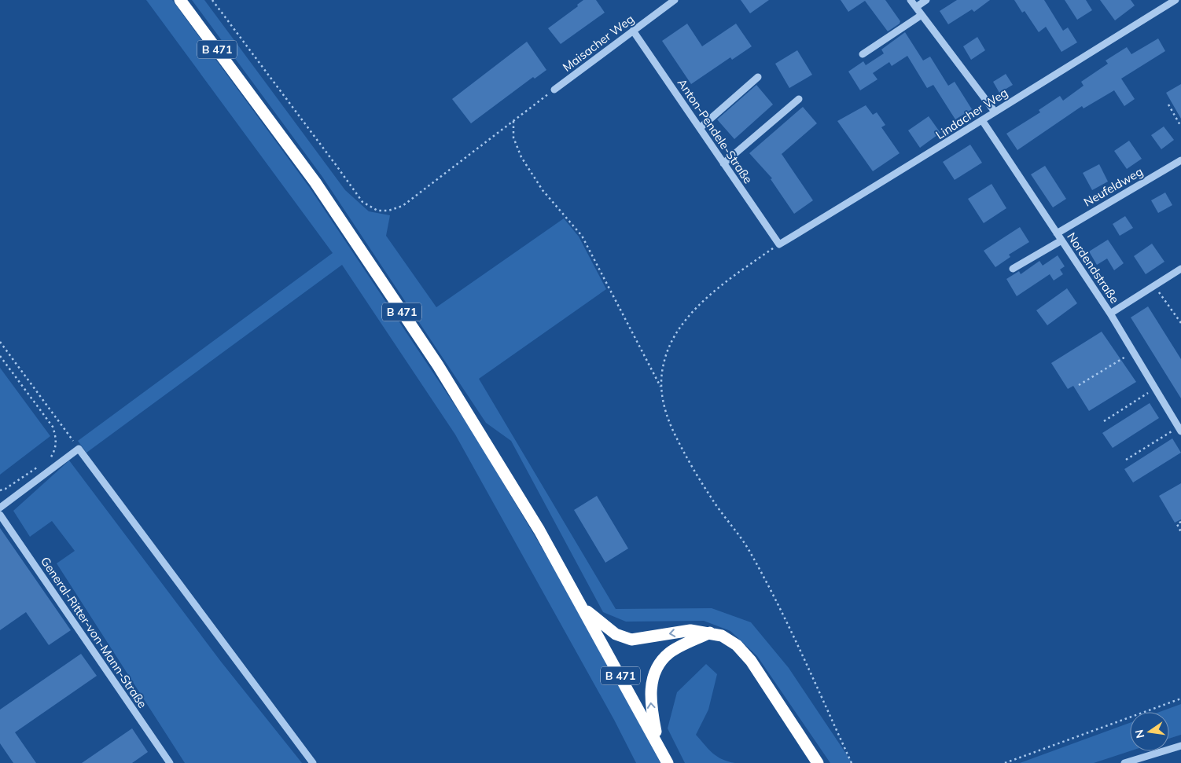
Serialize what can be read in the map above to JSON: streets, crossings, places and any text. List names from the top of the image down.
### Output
{
  "streets": {
    "highway": ["B 471"],
    "street": [
      "Maisacher Weg",
      "Lindacher Weg",
      "Anton-Pendele-Straße",
      "Neufeldweg",
      "Nordendstraße",
      "General-Ritter-von-Mann-Straße"
    ]
  },
  "crossings": [
    ["Maisacher Weg", "Anton-Pendele-Straße"],
    ["Lindacher Weg", "Anton-Pendele-Straße"],
    ["Lindacher Weg", "Nordendstraße"],
    ["Neufeldweg", "Nordendstraße"]
  ],
  "north": "left"
}
